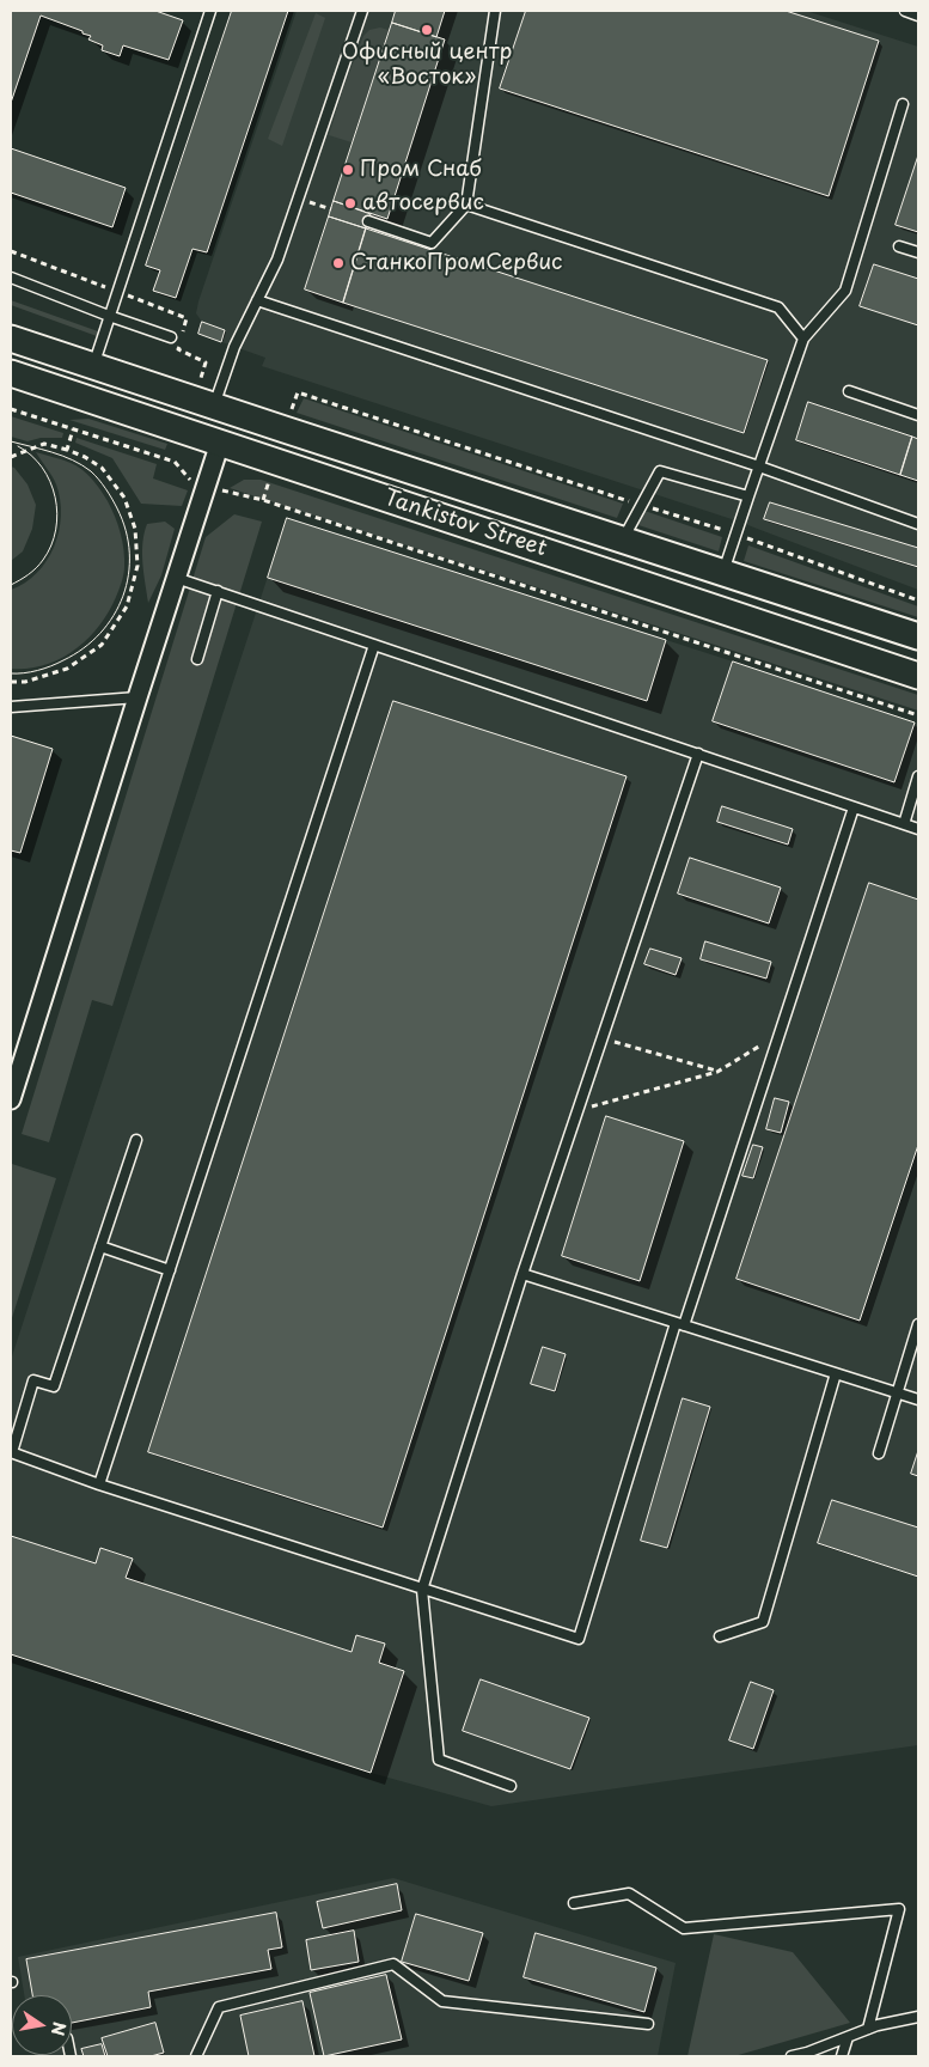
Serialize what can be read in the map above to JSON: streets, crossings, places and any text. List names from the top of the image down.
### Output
{
  "streets": {
    "main road": ["Tankistov Street"]
  },
  "places": [
    "Офисный центр «Восток»",
    "Пром Снаб",
    "автосервис",
    "СтанкоПромСервис"
  ],
  "north": "right"
}
